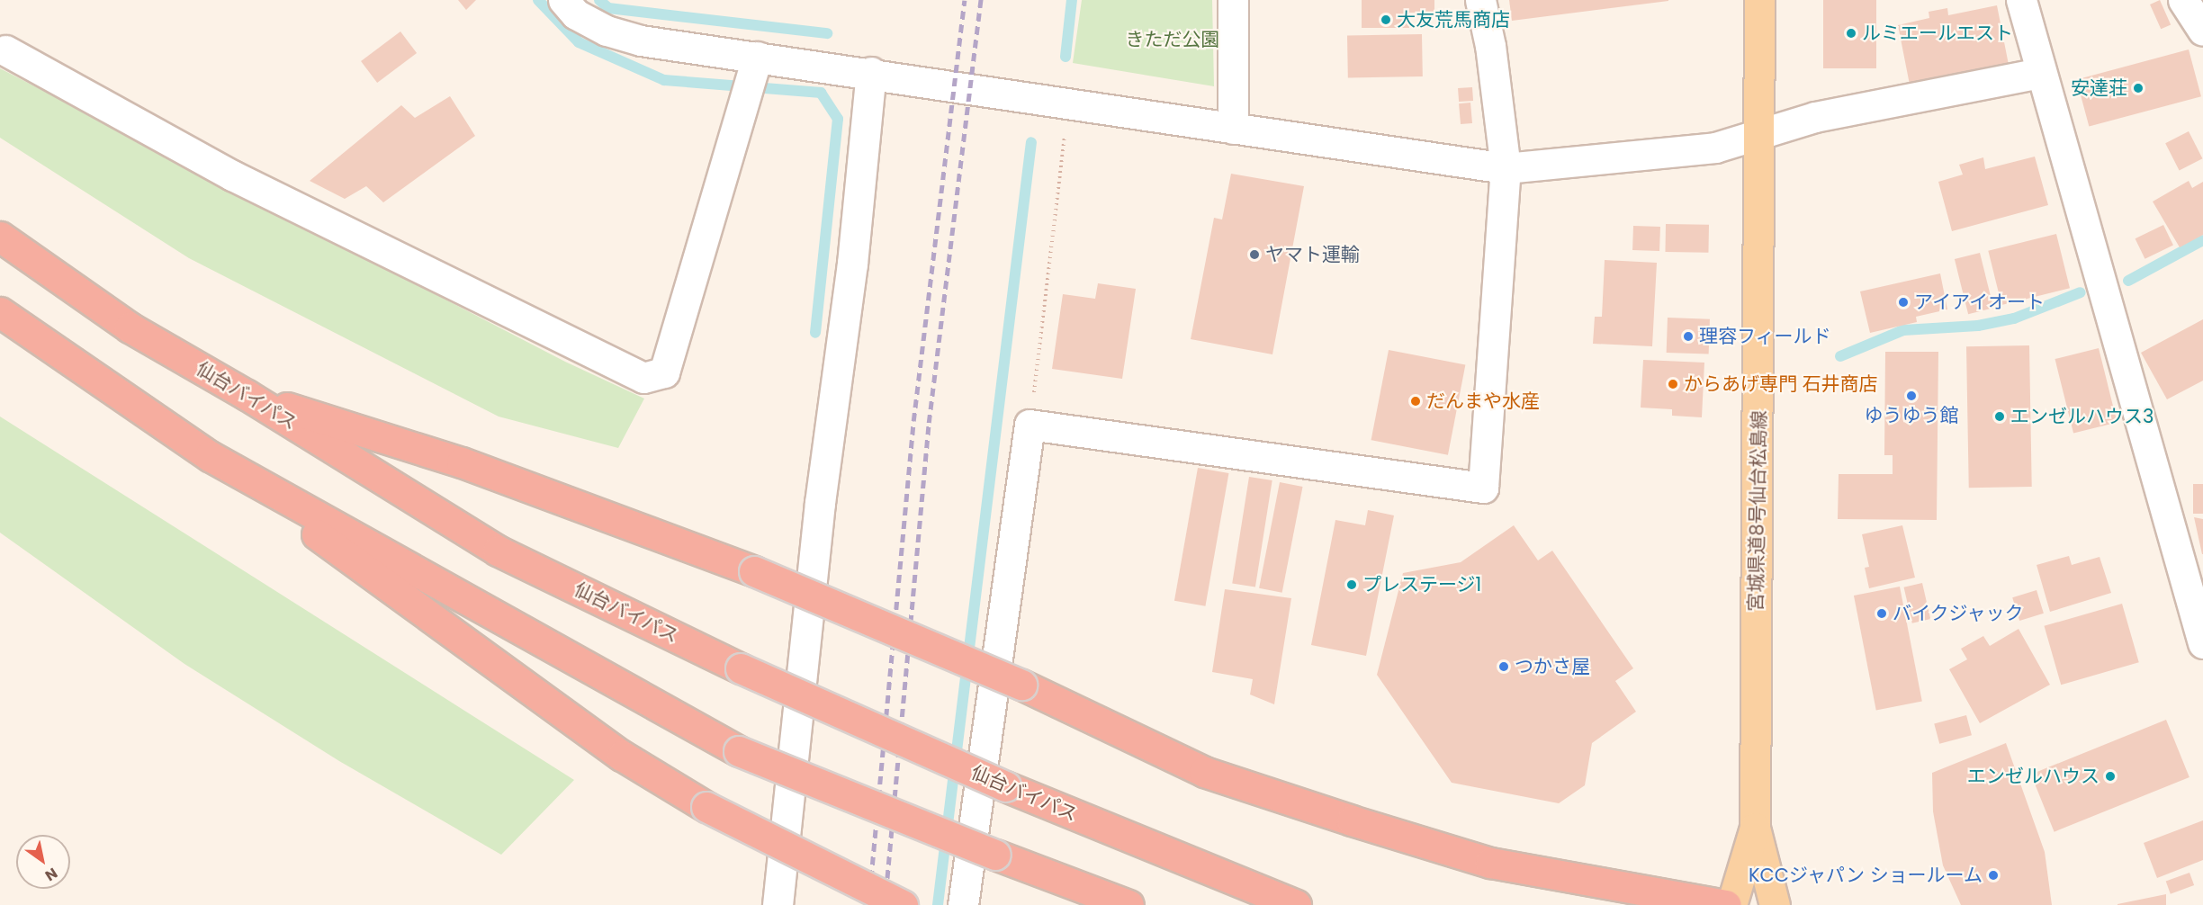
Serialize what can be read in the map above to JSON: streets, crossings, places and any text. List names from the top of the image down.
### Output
{
  "streets": {
    "highway": ["仙台バイパス"],
    "main road": ["宮城県道8号仙台松島線"]
  },
  "parks": ["きただ公園"],
  "places": [
    "大友荒馬商店",
    "ルミエールエスト",
    "安達荘",
    "ヤマト運輸",
    "アイアイオート",
    "理容フィールド",
    "からあげ専門 石井商店",
    "ゆうゆう館",
    "だんまや水産",
    "エンゼルハウス3",
    "プレステージ1",
    "バイクジャック",
    "つかさ屋",
    "エンゼルハウス",
    "KCCジャパン ショールーム"
  ],
  "north": "bottom right"
}
